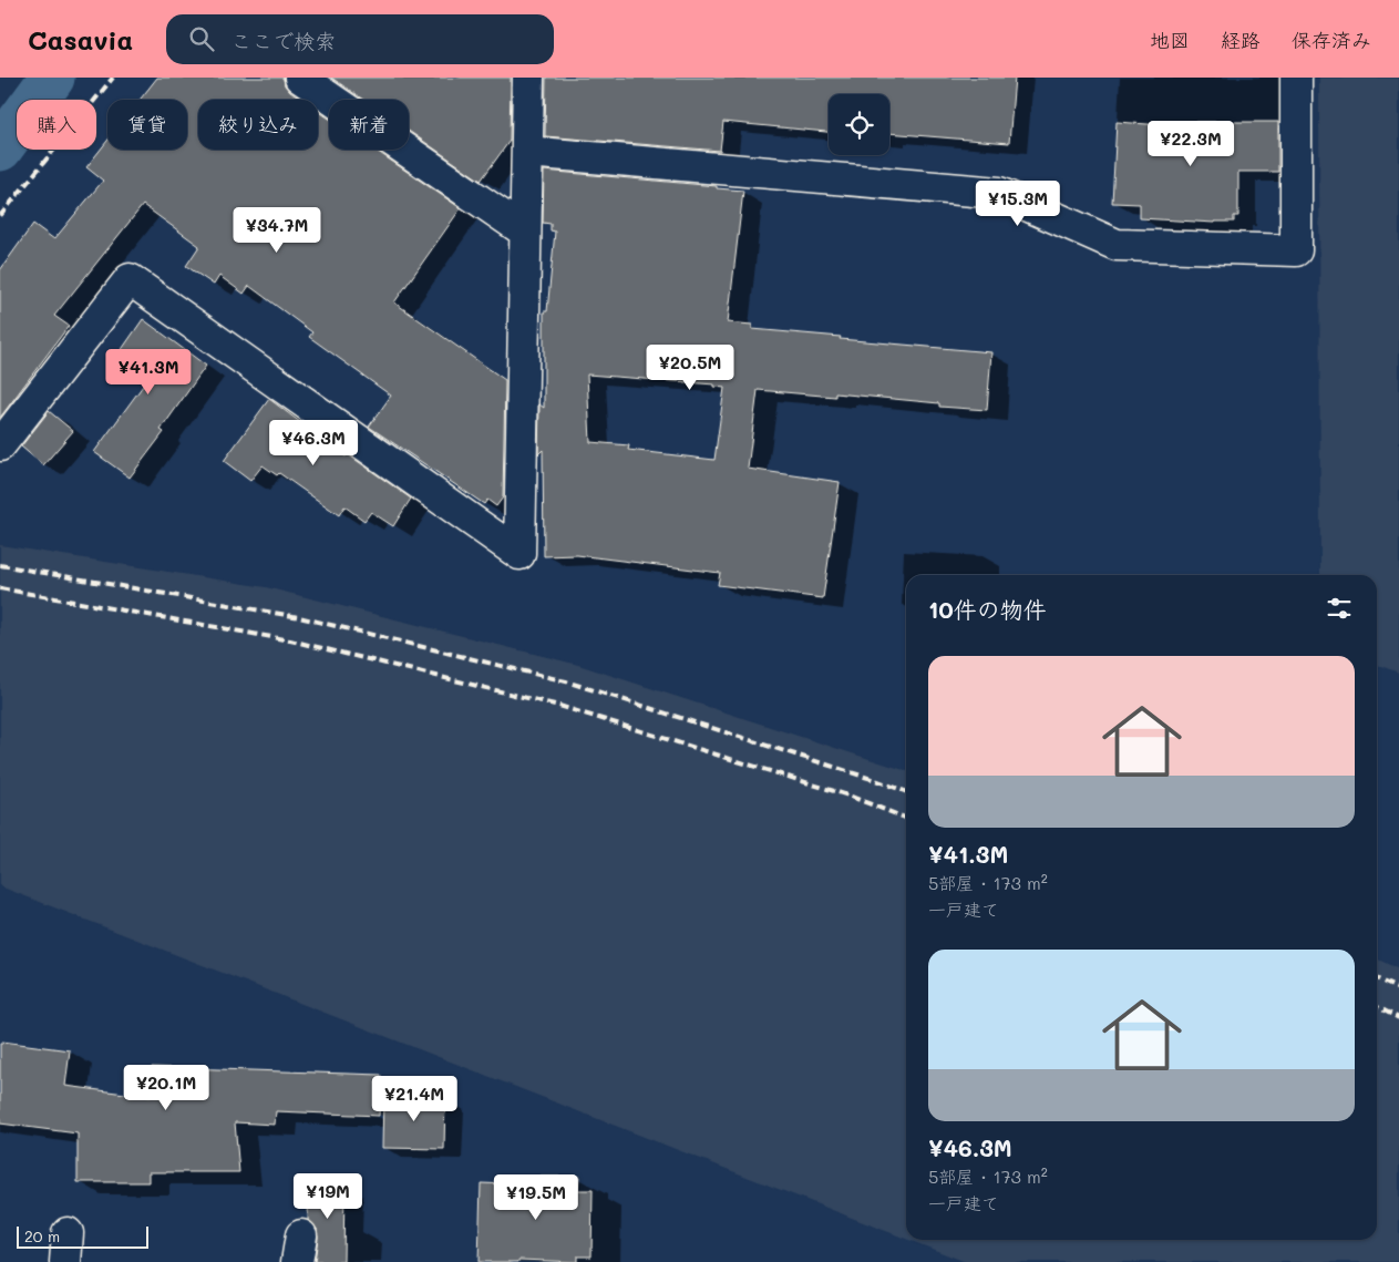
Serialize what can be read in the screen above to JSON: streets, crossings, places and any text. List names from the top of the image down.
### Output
{
  "scale_bar": "20 m",
  "page": {
    "header": "Casavia",
    "search": "ここで検索",
    "nav": ["地図", "経路", "保存済み"],
    "chip": [
      "購入",
      "賃貸",
      "絞り込み",
      "新着"
    ],
    "price": [
      "¥22.3M",
      "¥15.3M",
      "¥34.7M",
      "¥20.5M",
      "¥41.3M",
      "¥46.3M",
      "¥20.1M",
      "¥21.4M",
      "¥19M",
      "¥19.5M"
    ],
    "heading": "10件の物件",
    "list": [
      {
        "name": "¥41.3M",
        "note": "5部屋 · 173 m² · 一戸建て"
      },
      {
        "name": "¥46.3M",
        "note": "5部屋 · 173 m² · 一戸建て"
      }
    ],
    "scale": "20 m"
  }
}
